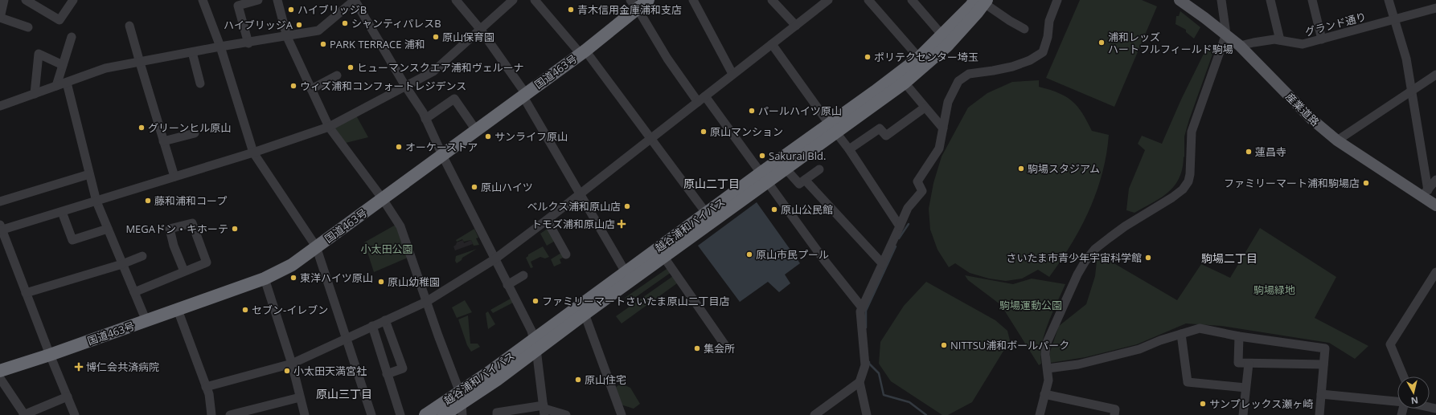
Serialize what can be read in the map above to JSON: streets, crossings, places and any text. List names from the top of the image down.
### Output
{
  "streets": {
    "highway": ["国道463号", "越谷浦和バイパス"],
    "main road": ["産業道路"],
    "street": ["グランド通り"]
  },
  "crossings": [
    ["グランド通り", "産業道路"]
  ],
  "districts": ["原山二丁目", "駒場二丁目", "原山三丁目"],
  "parks": ["小太田公園", "駒場緑地", "駒場運動公園"],
  "places": {
    "other": [
      "ハイブリッジB",
      "青木信用金庫浦和支店",
      "シャンティパレスB",
      "ハイブリッジA",
      "原山保育園",
      "浦和レッズ ハートフルフィールド駒場",
      "PARK TERRACE 浦和",
      "ポリテクセンター埼玉",
      "ヒューマンスクエア浦和ヴェルーナ",
      "ウィズ浦和コンフォートレジデンス",
      "パールハイツ原山",
      "グリーンヒル原山",
      "原山マンション",
      "サンライフ原山",
      "オーケーストア",
      "蓮昌寺",
      "Sakurai Bld.",
      "駒場スタジアム",
      "ファミリーマート浦和駒場店",
      "原山ハイツ",
      "藤和浦和コープ",
      "ベルクス浦和原山店",
      "原山公民館",
      "MEGAドン・キホーテ",
      "原山市民プール",
      "さいたま市青少年宇宙科学館",
      "東洋ハイツ原山",
      "原山幼稚園",
      "ファミリーマートさいたま原山二丁目店",
      "セブン-イレブン",
      "NITTSU浦和ボールパーク",
      "集会所",
      "小太田天満宮社",
      "原山住宅",
      "サンプレックス瀬ヶ崎"
    ],
    "health": ["トモズ浦和原山店", "博仁会共済病院"]
  },
  "north": "bottom"
}
